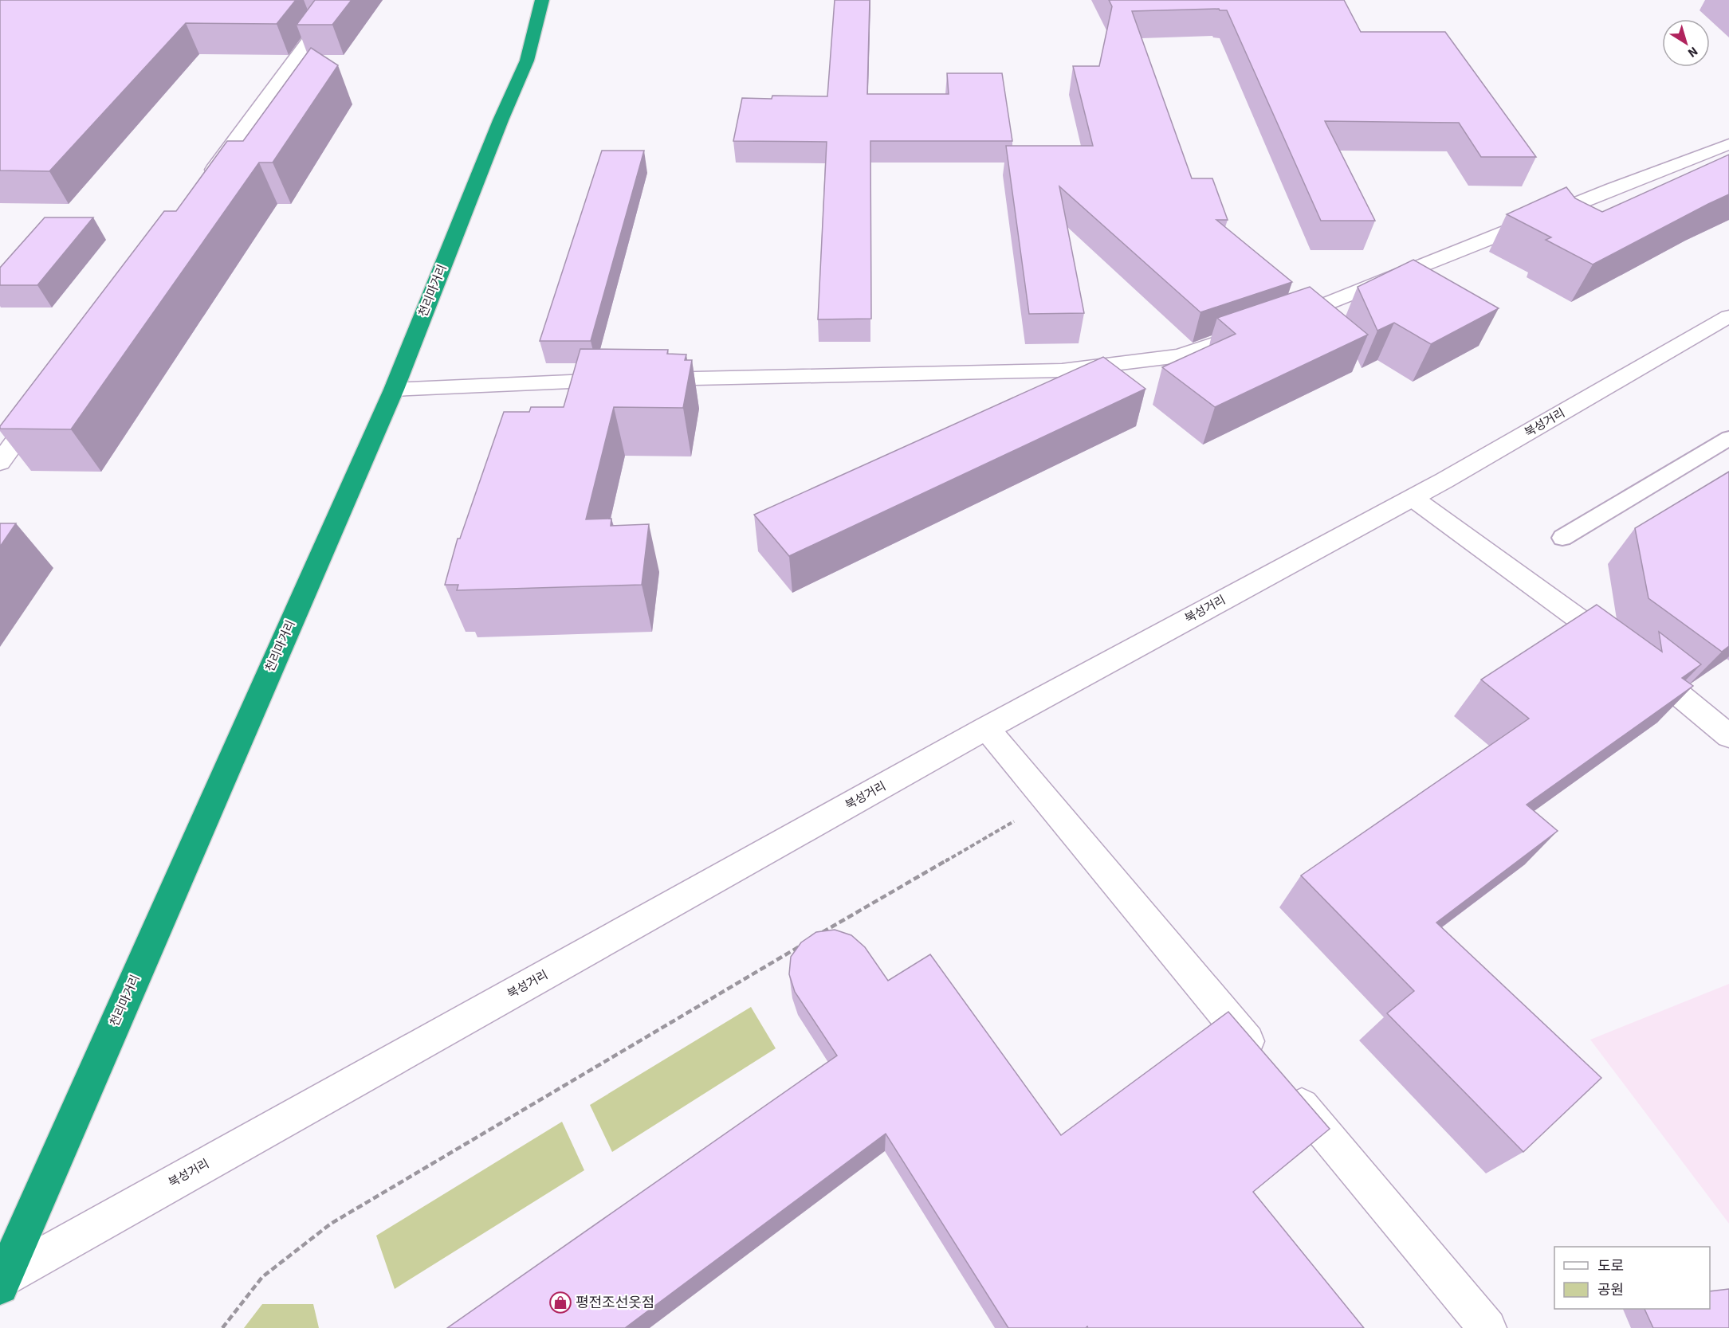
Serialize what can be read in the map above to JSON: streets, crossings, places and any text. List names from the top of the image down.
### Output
{
  "streets": {
    "highway": ["천리마거리"],
    "street": ["북성거리"]
  },
  "crossings": [
    ["천리마거리", "북성거리"]
  ],
  "places": {
    "shop": ["평전조선옷점"]
  },
  "legend": ["도로", "공원"],
  "north": "bottom right"
}
